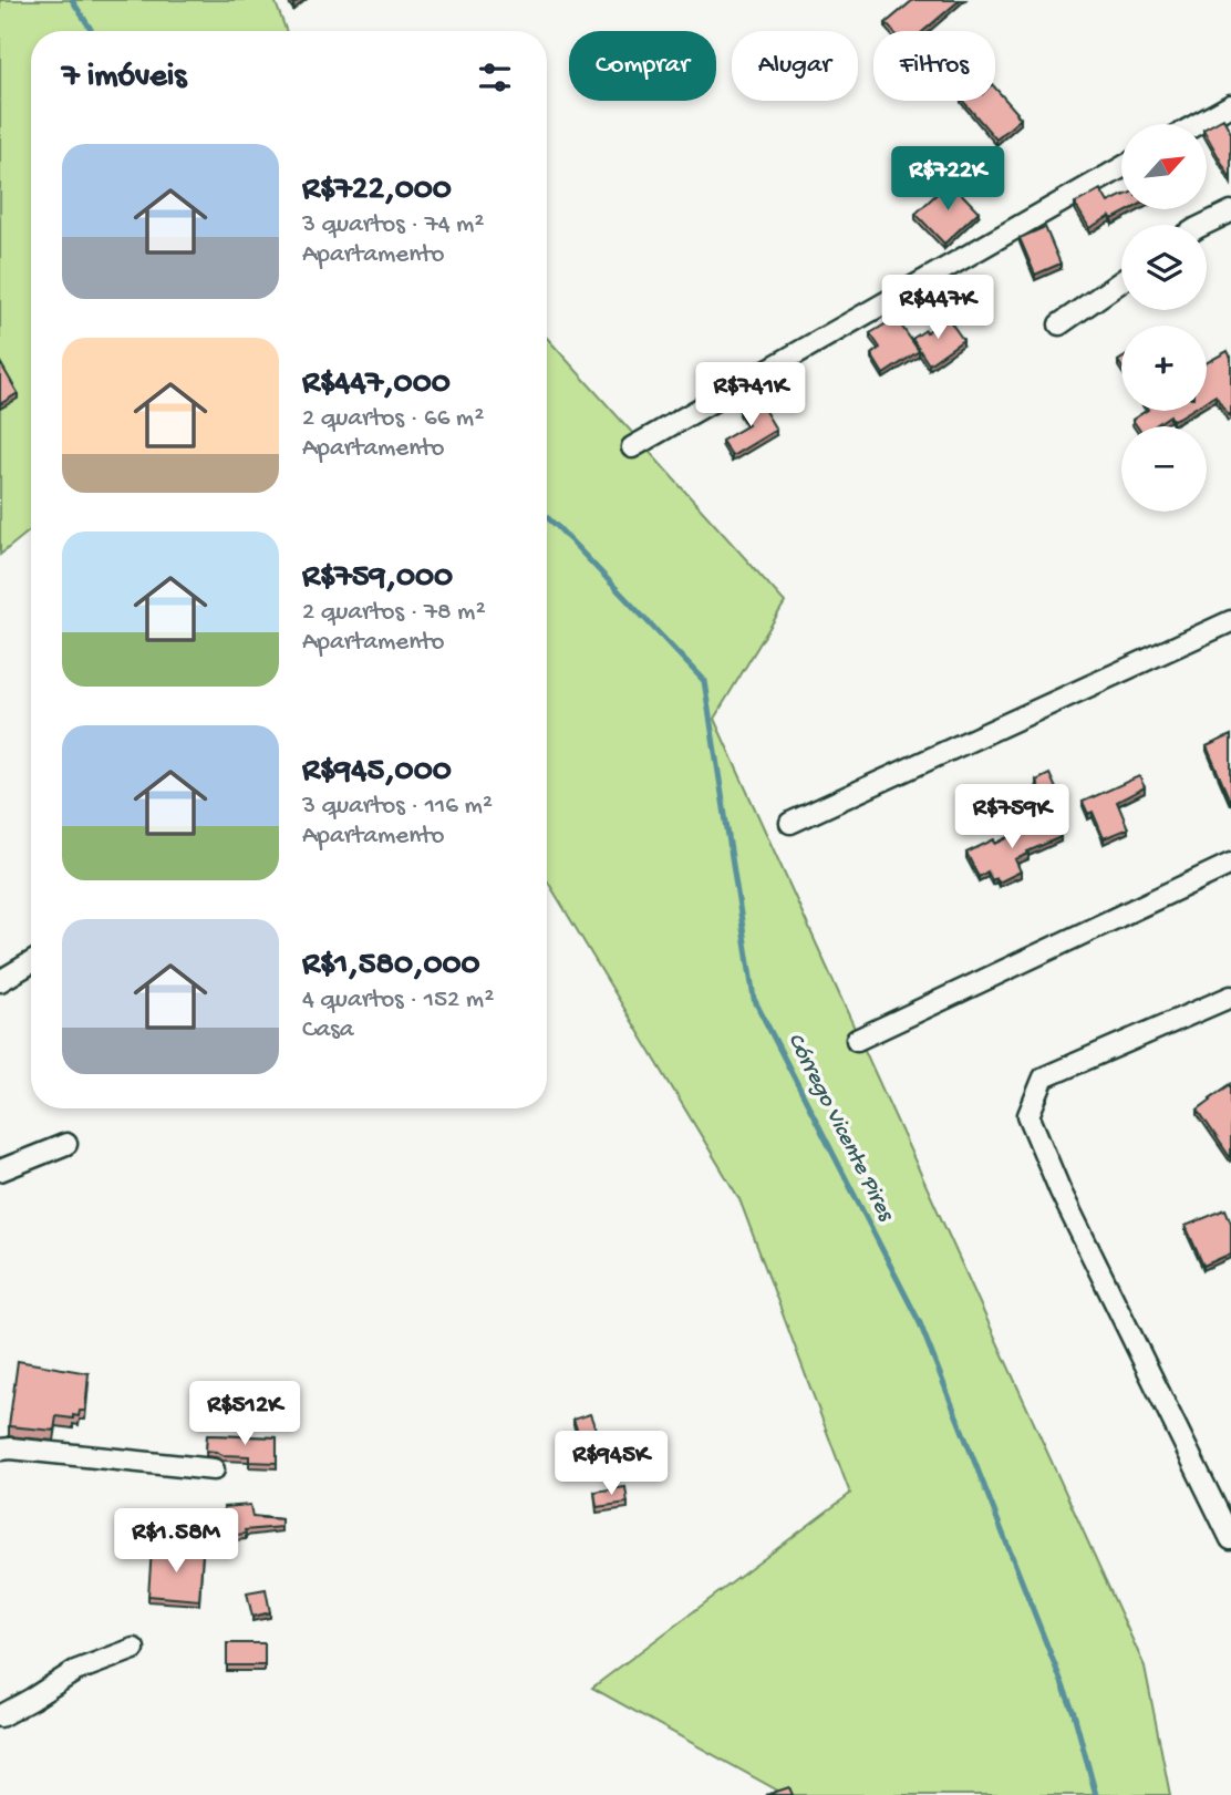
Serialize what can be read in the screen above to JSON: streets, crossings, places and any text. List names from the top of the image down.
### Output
{
  "water": ["Córrego Vicente Pires"],
  "north": "top right",
  "page": {
    "chip": ["Comprar", "Alugar", "Filtros"],
    "heading": "7 imóveis",
    "map_buttons": ["+", "−"],
    "list": [
      {
        "name": "R$722,000",
        "note": "3 quartos · 74 m² · Apartamento"
      },
      {
        "name": "R$447,000",
        "note": "2 quartos · 66 m² · Apartamento"
      },
      {
        "name": "R$759,000",
        "note": "2 quartos · 78 m² · Apartamento"
      },
      {
        "name": "R$945,000",
        "note": "3 quartos · 116 m² · Apartamento"
      },
      {
        "name": "R$1,580,000",
        "note": "4 quartos · 152 m² · Casa"
      }
    ],
    "price": [
      "R$722K",
      "R$447K",
      "R$741K",
      "R$759K",
      "R$512K",
      "R$945K",
      "R$1.58M"
    ]
  }
}
